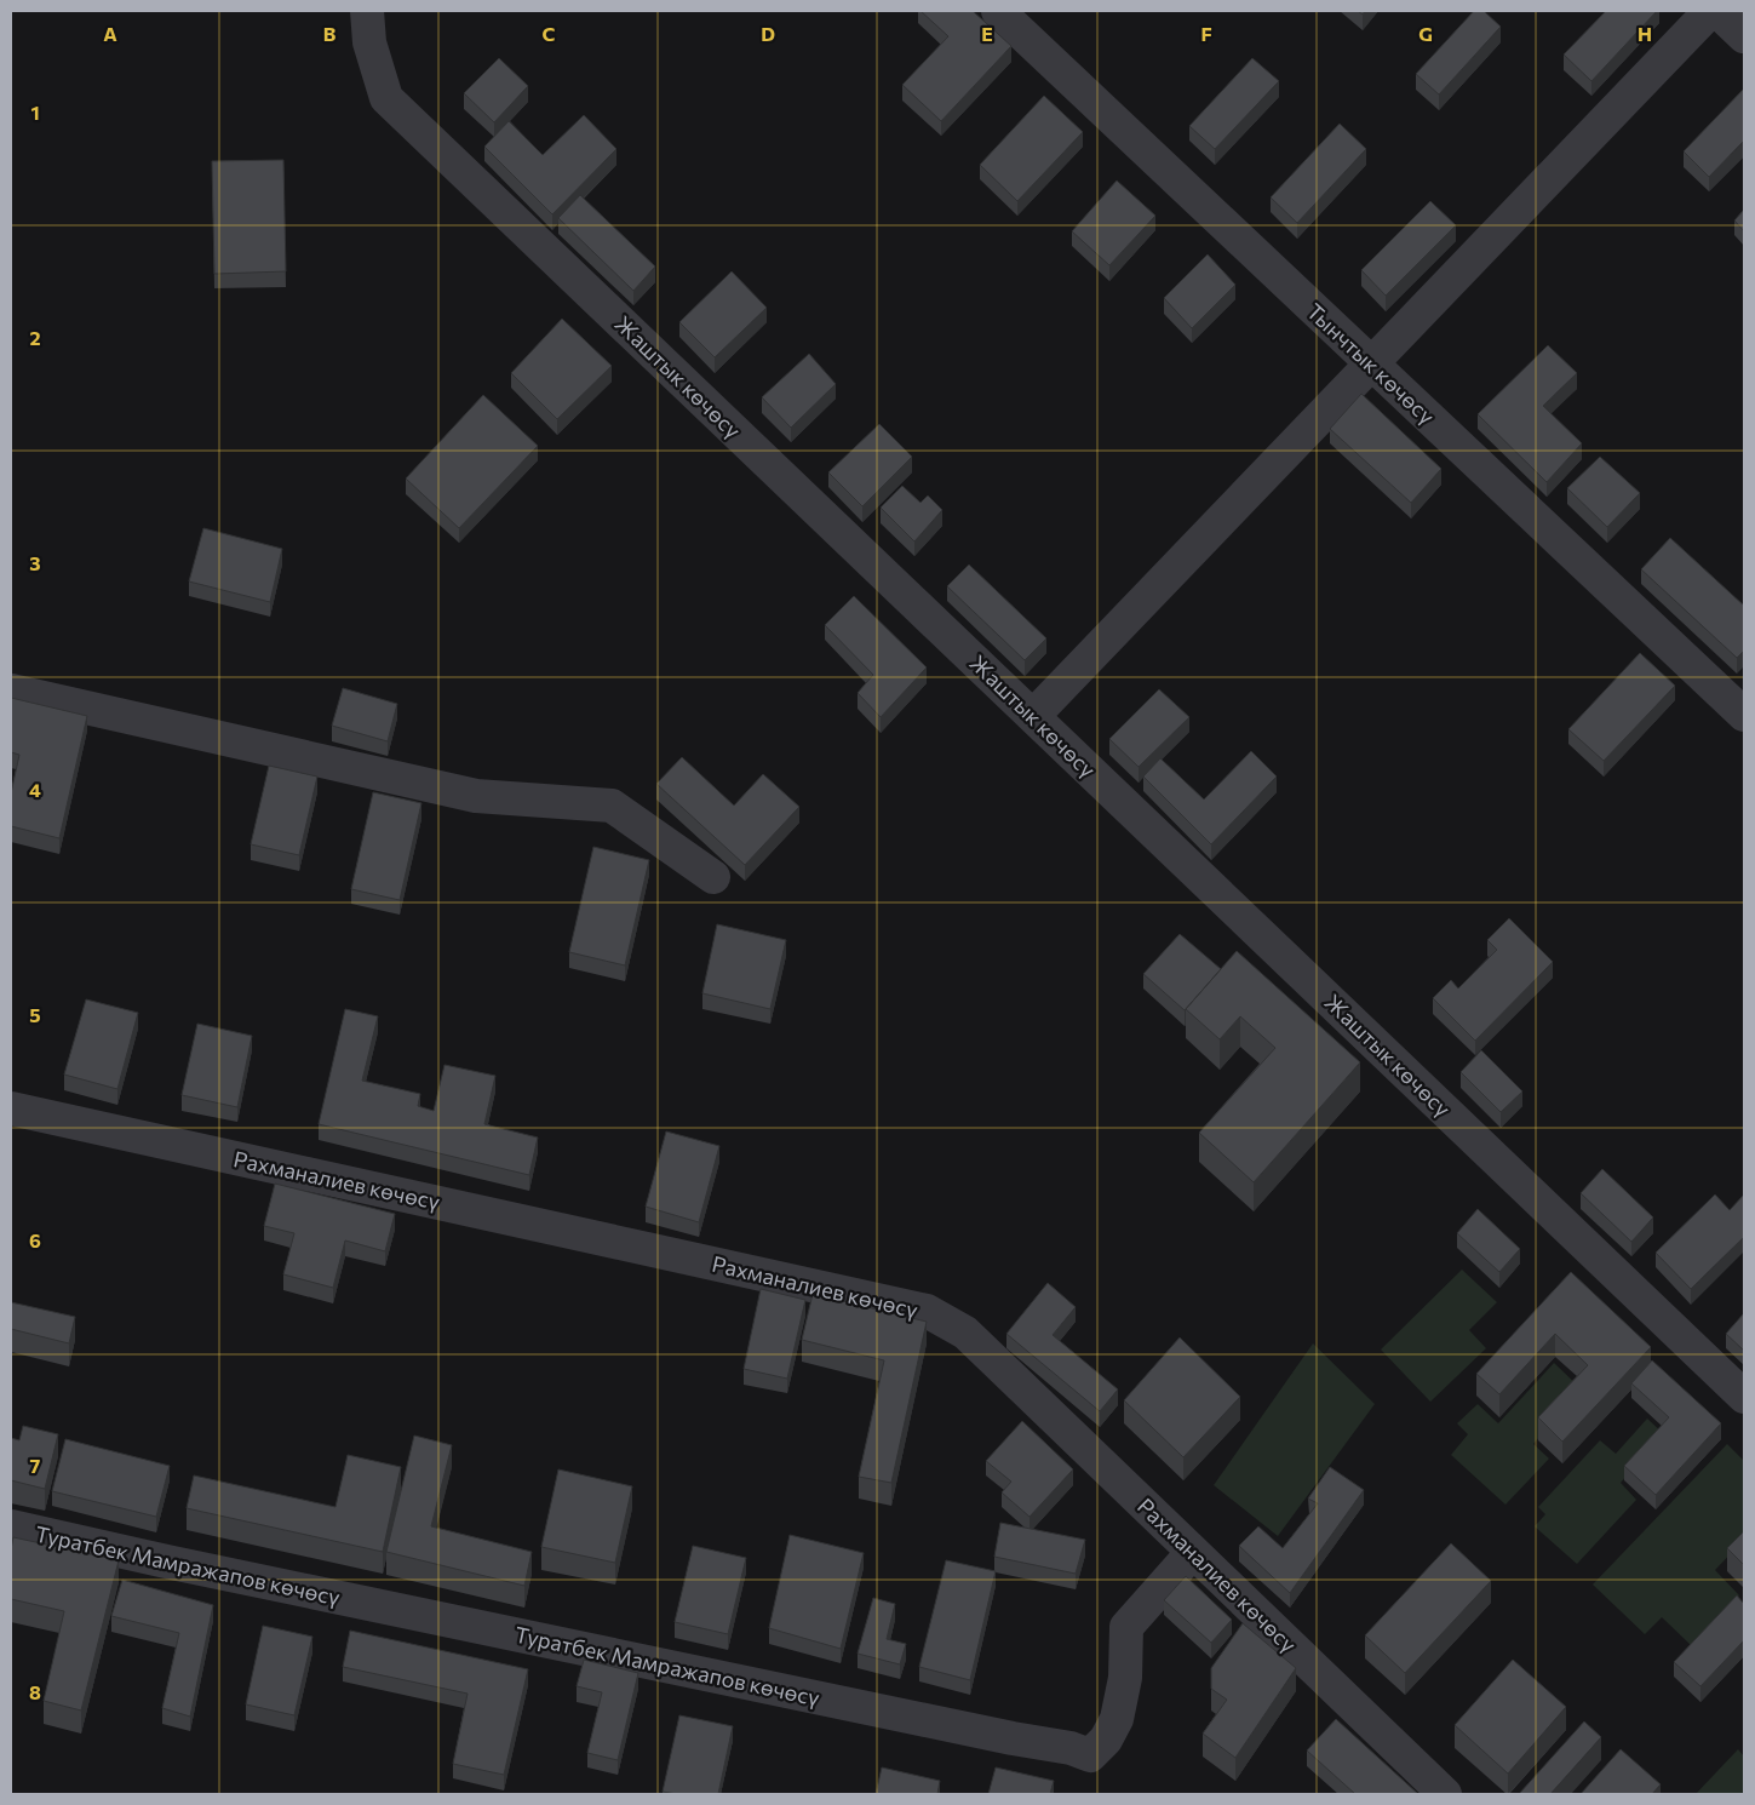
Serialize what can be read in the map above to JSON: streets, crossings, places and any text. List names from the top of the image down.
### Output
{
  "streets": {
    "street": [
      "Тынчтык көчөсү",
      "Жаштык көчөсү",
      "Рахманалиев көчөсү",
      "Туратбек Мамражапов көчөсү"
    ]
  },
  "crossings": [
    ["Рахманалиев көчөсү", "Туратбек Мамражапов көчөсү"]
  ],
  "grid": {
    "columns": [
      "A",
      "B",
      "C",
      "D",
      "E",
      "F",
      "G",
      "H"
    ],
    "rows": [
      "1",
      "2",
      "3",
      "4",
      "5",
      "6",
      "7",
      "8"
    ]
  }
}
